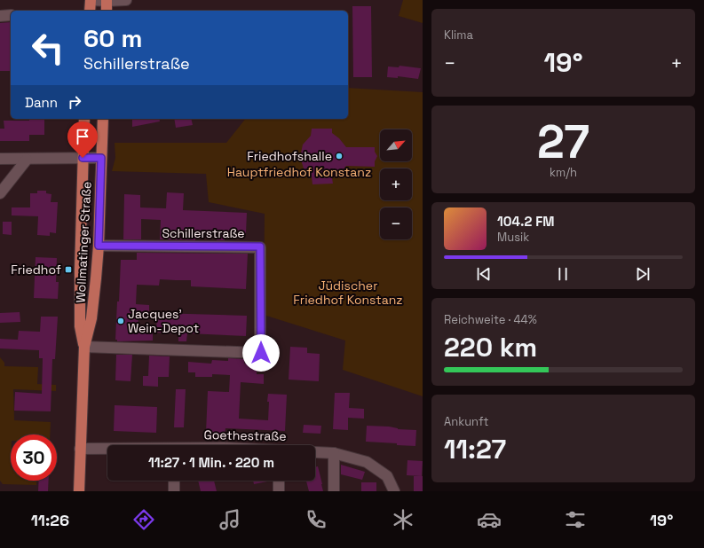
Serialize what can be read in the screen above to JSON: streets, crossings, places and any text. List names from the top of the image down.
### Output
{
  "streets": {
    "main road": ["Wollmatinger Straße"],
    "street": ["Schillerstraße", "Goethestraße"]
  },
  "crossings": [
    ["Schillerstraße", "Wollmatinger Straße"],
    ["Wollmatinger Straße", "Goethestraße"]
  ],
  "parks": ["Hauptfriedhof Konstanz", "Jüdischer Friedhof Konstanz"],
  "places": {
    "other": ["Friedhofshalle", "Jacques’ Wein-Depot"],
    "transit": ["Friedhof"]
  },
  "north": "top right",
  "page": {
    "tile": [
      "Klima",
      ["27", "km/h"],
      ["Reichweite · 44%", "220 km"],
      ["Ankunft", "11:27"]
    ],
    "turn": ["60 m", "Schillerstraße"],
    "heat": ["−", "19°", "+"],
    "then": "Dann",
    "map_buttons": ["+", "−"],
    "song": ["104.2 FM", "Musik"],
    "limit": "30",
    "trip": "11:27 · 1 Min. · 220 m",
    "tabs": ["11:26", "19°"]
  }
}
